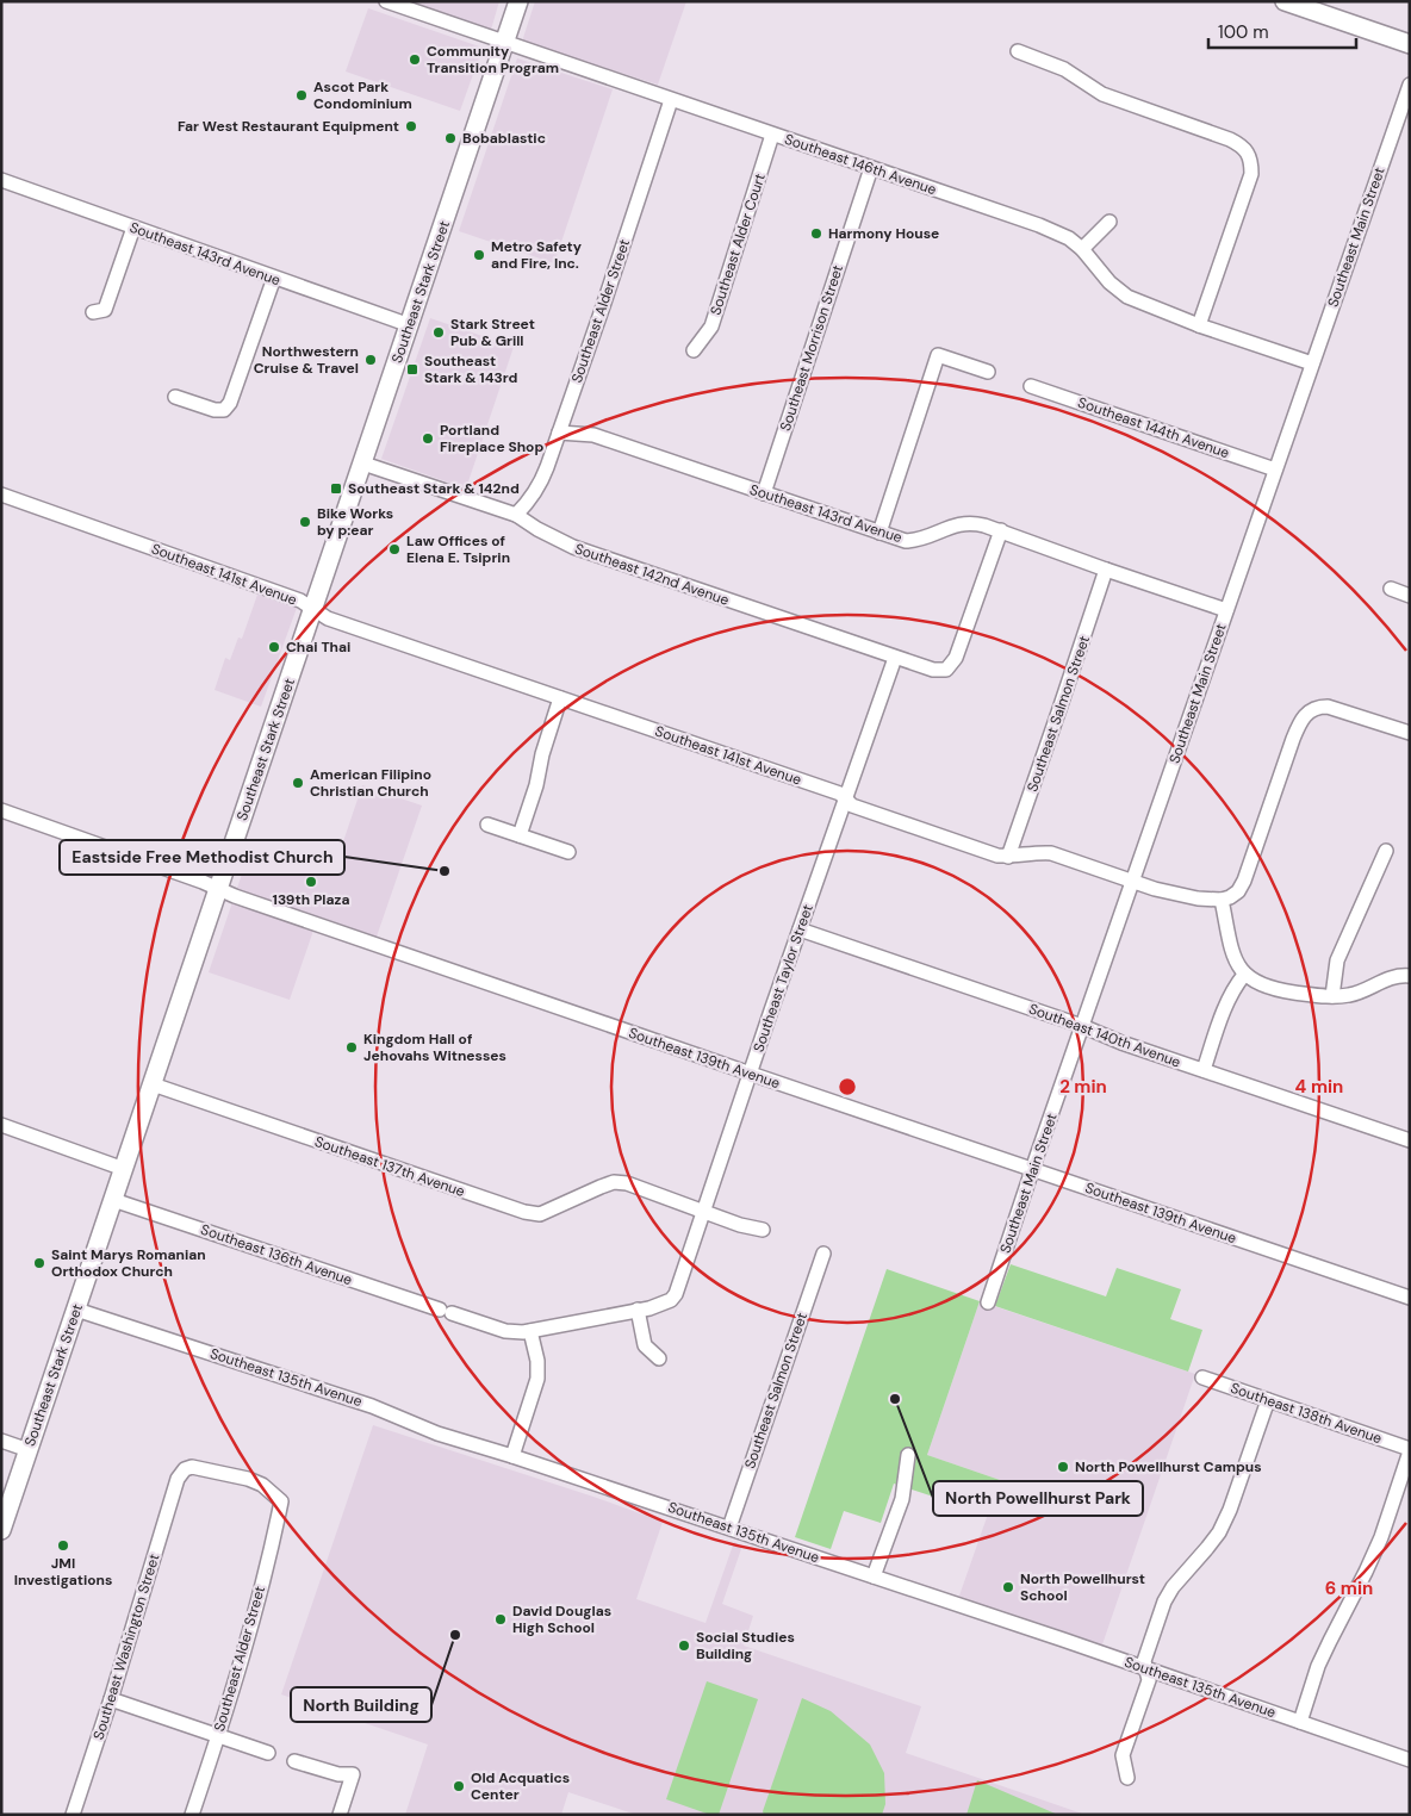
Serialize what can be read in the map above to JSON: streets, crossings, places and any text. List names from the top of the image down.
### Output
{
  "streets": {
    "main road": ["Southeast Stark Street"],
    "street": [
      "Southeast 146th Avenue",
      "Southeast Main Street",
      "Southeast Alder Court",
      "Southeast 143rd Avenue",
      "Southeast Alder Street",
      "Southeast Morrison Street",
      "Southeast 144th Avenue",
      "Southeast 141st Avenue",
      "Southeast 142nd Avenue",
      "Southeast Salmon Street",
      "Southeast Taylor Street",
      "Southeast 140th Avenue",
      "Southeast 139th Avenue",
      "Southeast 137th Avenue",
      "Southeast 136th Avenue",
      "Southeast 135th Avenue",
      "Southeast 138th Avenue",
      "Southeast Washington Street"
    ]
  },
  "crossings": [
    ["Southeast 146th Avenue", "Southeast Main Street"],
    ["Southeast 146th Avenue", "Southeast Alder Court"],
    ["Southeast 146th Avenue", "Southeast Stark Street"],
    ["Southeast 146th Avenue", "Southeast Alder Street"],
    ["Southeast 146th Avenue", "Southeast Morrison Street"],
    ["Southeast Main Street", "Southeast 143rd Avenue"],
    ["Southeast Main Street", "Southeast 144th Avenue"],
    ["Southeast Main Street", "Southeast 141st Avenue"],
    ["Southeast Main Street", "Southeast 140th Avenue"],
    ["Southeast Main Street", "Southeast 139th Avenue"],
    ["Southeast 143rd Avenue", "Southeast Stark Street"],
    ["Southeast 143rd Avenue", "Southeast Alder Street"],
    ["Southeast 143rd Avenue", "Southeast Morrison Street"],
    ["Southeast 143rd Avenue", "Southeast 142nd Avenue"],
    ["Southeast 143rd Avenue", "Southeast Salmon Street"],
    ["Southeast Stark Street", "Southeast 141st Avenue"],
    ["Southeast Stark Street", "Southeast 142nd Avenue"],
    ["Southeast Stark Street", "Southeast 139th Avenue"],
    ["Southeast Stark Street", "Southeast 137th Avenue"],
    ["Southeast Stark Street", "Southeast 136th Avenue"],
    ["Southeast Stark Street", "Southeast 135th Avenue"],
    ["Southeast Alder Street", "Southeast 142nd Avenue"],
    ["Southeast Alder Street", "Southeast Washington Street"],
    ["Southeast 141st Avenue", "Southeast Salmon Street"],
    ["Southeast 141st Avenue", "Southeast Taylor Street"],
    ["Southeast 142nd Avenue", "Southeast Taylor Street"],
    ["Southeast Salmon Street", "Southeast 135th Avenue"],
    ["Southeast Taylor Street", "Southeast 140th Avenue"],
    ["Southeast Taylor Street", "Southeast 139th Avenue"],
    ["Southeast Taylor Street", "Southeast 137th Avenue"],
    ["Southeast Taylor Street", "Southeast 136th Avenue"]
  ],
  "places": {
    "other": [
      "Community Transition Program",
      "Ascot Park Condominium",
      "Far West Restaurant Equipment",
      "Bobablastic",
      "Harmony House",
      "Metro Safety and Fire, Inc.",
      "Stark Street Pub & Grill",
      "Northwestern Cruise & Travel",
      "Portland Fireplace Shop",
      "Bike Works by p:ear",
      "Law Offices of Elena E. Tsiprin",
      "Chai Thai",
      "American Filipino Christian Church",
      "Eastside Free Methodist Church",
      "139th Plaza",
      "Kingdom Hall of Jehovahs Witnesses",
      "Saint Marys Romanian Orthodox Church",
      "North Powellhurst Park",
      "North Powellhurst Campus",
      "JMI Investigations",
      "North Powellhurst School",
      "David Douglas High School",
      "North Building",
      "Social Studies Building",
      "Old Acquatics Center"
    ],
    "transit": ["Southeast Stark & 143rd", "Southeast Stark & 142nd"]
  },
  "scale_bar": "100 m",
  "rings": ["2 min", "4 min", "6 min"]
}
